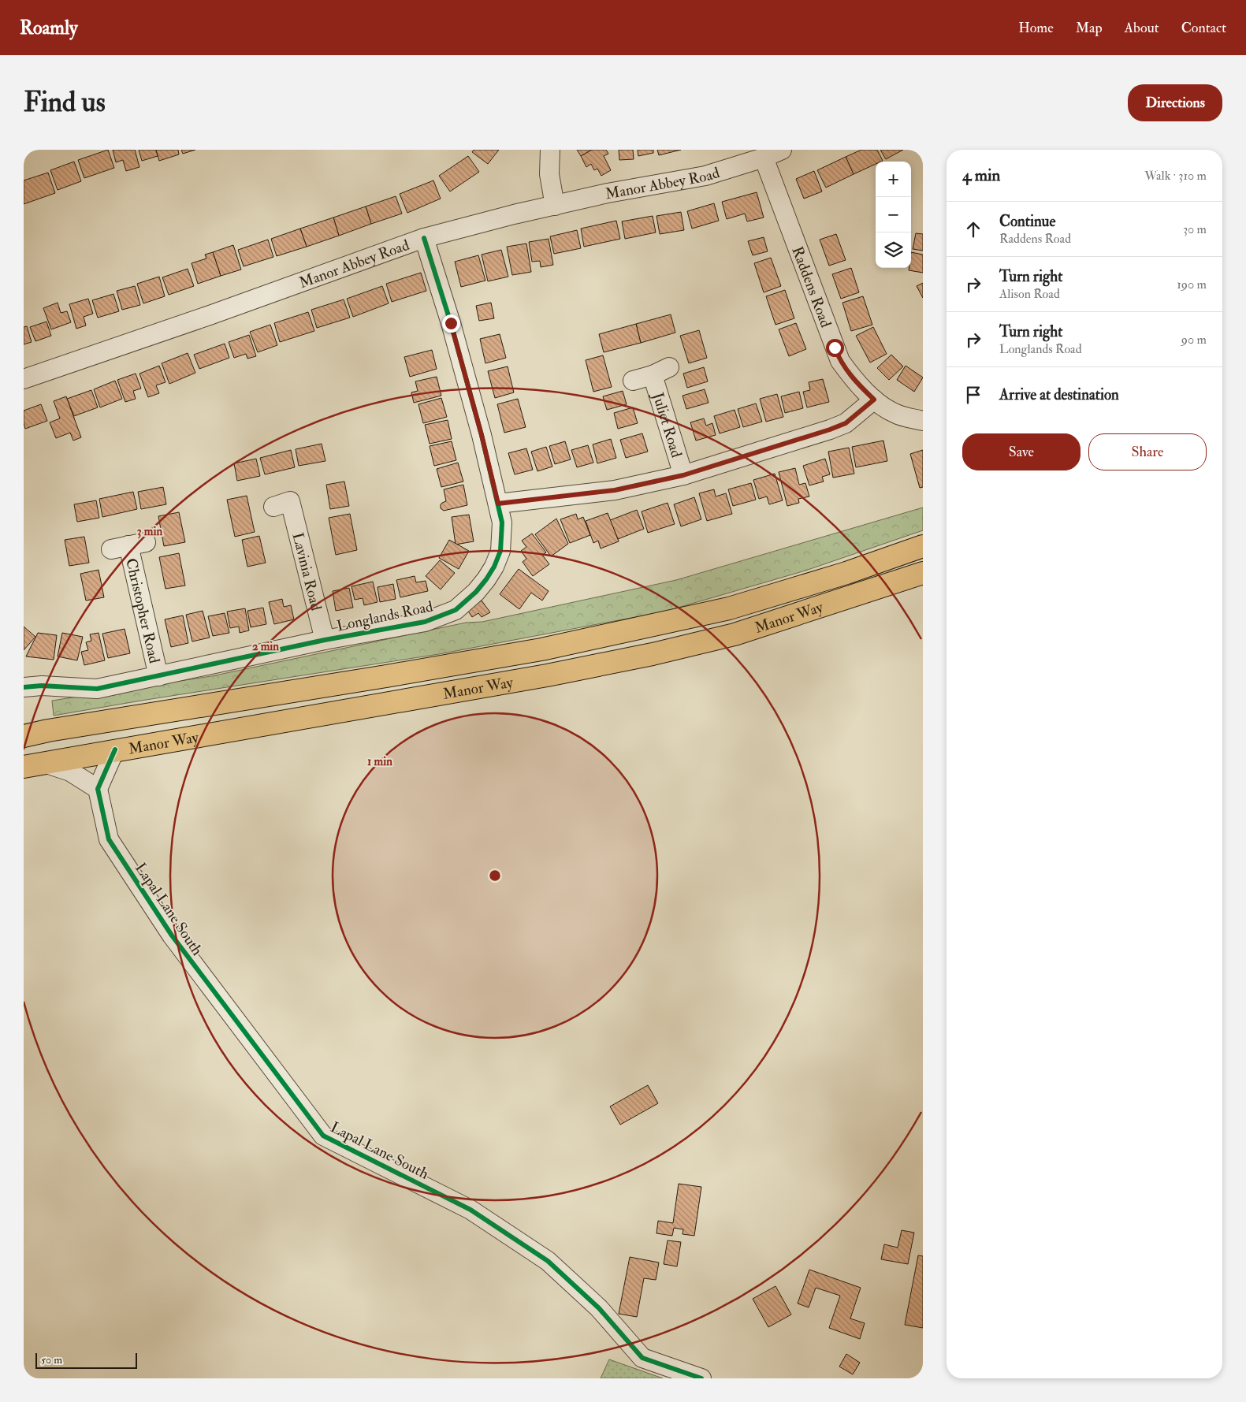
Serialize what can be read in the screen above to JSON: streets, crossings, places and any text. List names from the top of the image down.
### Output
{
  "streets": {
    "highway": ["Manor Way"],
    "street": [
      "Manor Abbey Road",
      "Raddens Road",
      "Juliet Road",
      "Lavinia Road",
      "Christopher Road",
      "Longlands Road",
      "Lapal Lane South"
    ]
  },
  "crossings": [
    ["Manor Abbey Road", "Raddens Road"],
    ["Manor Abbey Road", "Longlands Road"],
    ["Lavinia Road", "Longlands Road"],
    ["Christopher Road", "Longlands Road"]
  ],
  "scale_bar": "50 m",
  "page": {
    "header": "Roamly",
    "nav": [
      "Home",
      "Map",
      "About",
      "Contact"
    ],
    "buttons": [
      "Directions",
      ["Save", "Share"]
    ],
    "title": "Find us",
    "heading": ["4 min", "Walk · 310 m"],
    "map_buttons": ["+", "−"],
    "list": [
      ["Continue", "Raddens Road", "30 m"],
      ["Turn right", "Alison Road", "190 m"],
      ["Turn right", "Longlands Road", "90 m"],
      "Arrive at destination"
    ],
    "scale": "50 m"
  },
  "rings": ["3 min", "2 min", "1 min"]
}
